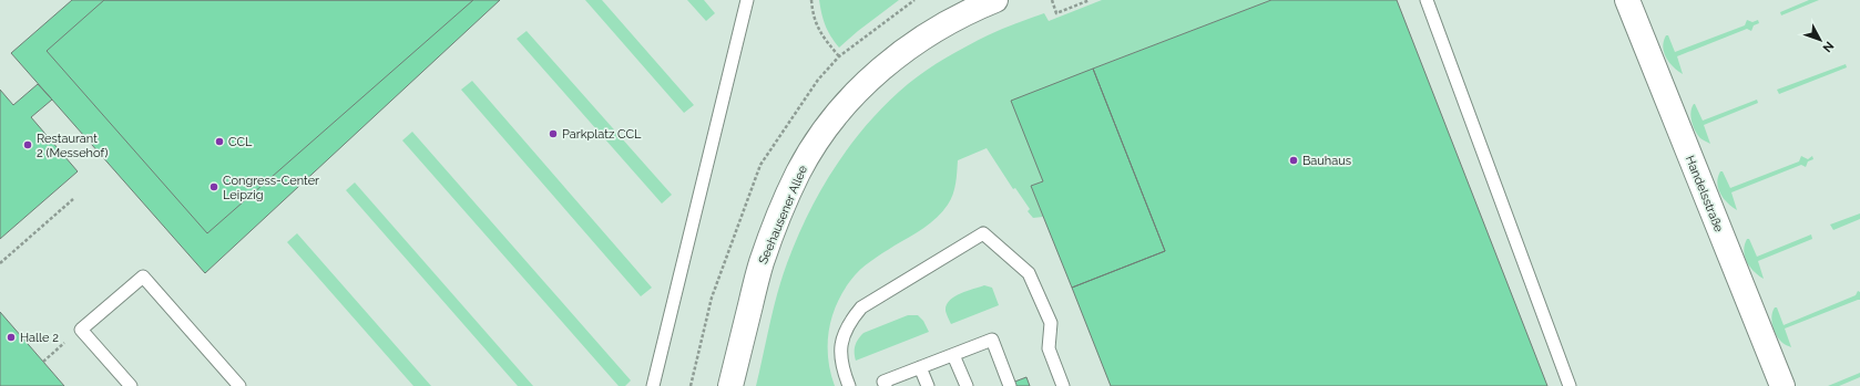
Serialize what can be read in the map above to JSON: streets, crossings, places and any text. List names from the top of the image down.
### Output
{
  "streets": {
    "main road": ["Handelsstraße", "Seehausener Allee"]
  },
  "places": [
    "Parkplatz CCL",
    "CCL",
    "Restaurant 2 (Messehof)",
    "Bauhaus",
    "Congress-Center Leipzig",
    "Halle 2"
  ],
  "north": "bottom right"
}
